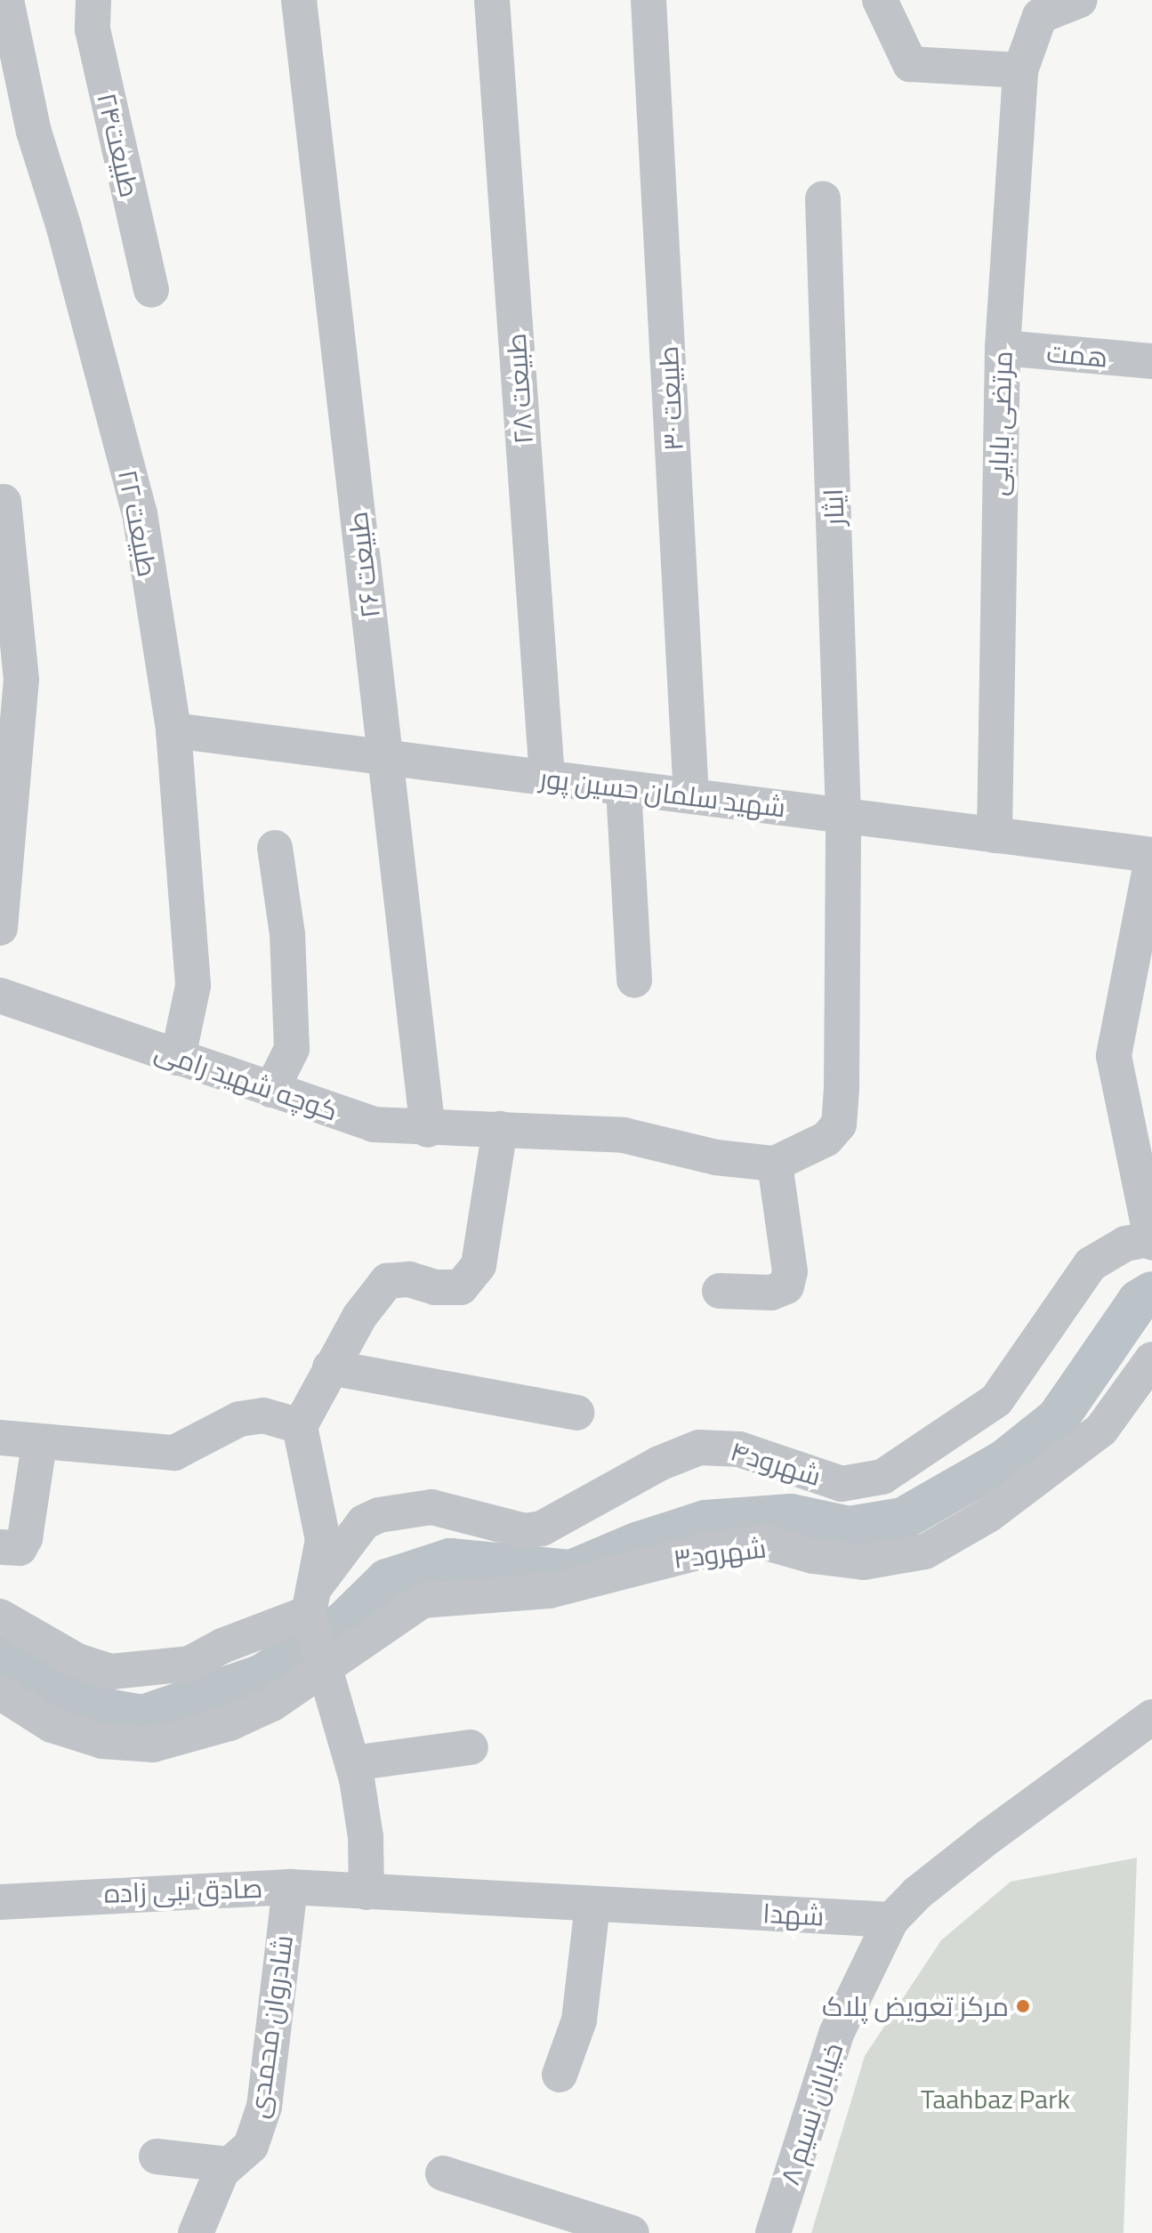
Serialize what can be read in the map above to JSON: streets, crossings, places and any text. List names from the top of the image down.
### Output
{
  "streets": {
    "street": [
      "طبیعت۲۴",
      "همت",
      "طبیعت ۲۸",
      "طبیعت ۳۰",
      "مرتضی بابایی",
      "ایثار",
      "طبیعت ۲۲",
      "طبیعت ۲۶",
      "شهید سلمان حسین پور",
      "کوچه شهید رامی",
      "شهرود۴",
      "شهرود۳",
      "صادق نبی زاده",
      "شهدا",
      "شادروان محمدی",
      "خیابان نسیم ۸"
    ]
  },
  "crossings": [
    ["همت", "مرتضی بابایی"],
    ["طبیعت ۲۸", "شهید سلمان حسین پور"],
    ["طبیعت ۳۰", "شهید سلمان حسین پور"],
    ["مرتضی بابایی", "شهید سلمان حسین پور"],
    ["ایثار", "شهید سلمان حسین پور"],
    ["ایثار", "کوچه شهید رامی"],
    ["طبیعت ۲۲", "شهید سلمان حسین پور"],
    ["طبیعت ۲۲", "کوچه شهید رامی"],
    ["طبیعت ۲۶", "شهید سلمان حسین پور"],
    ["طبیعت ۲۶", "کوچه شهید رامی"],
    ["صادق نبی زاده", "شهدا"],
    ["صادق نبی زاده", "شادروان محمدی"],
    ["شهدا", "خیابان نسیم ۸"]
  ],
  "parks": ["Taahbaz Park"],
  "places": ["مرکز تعویض پلاک"]
}
